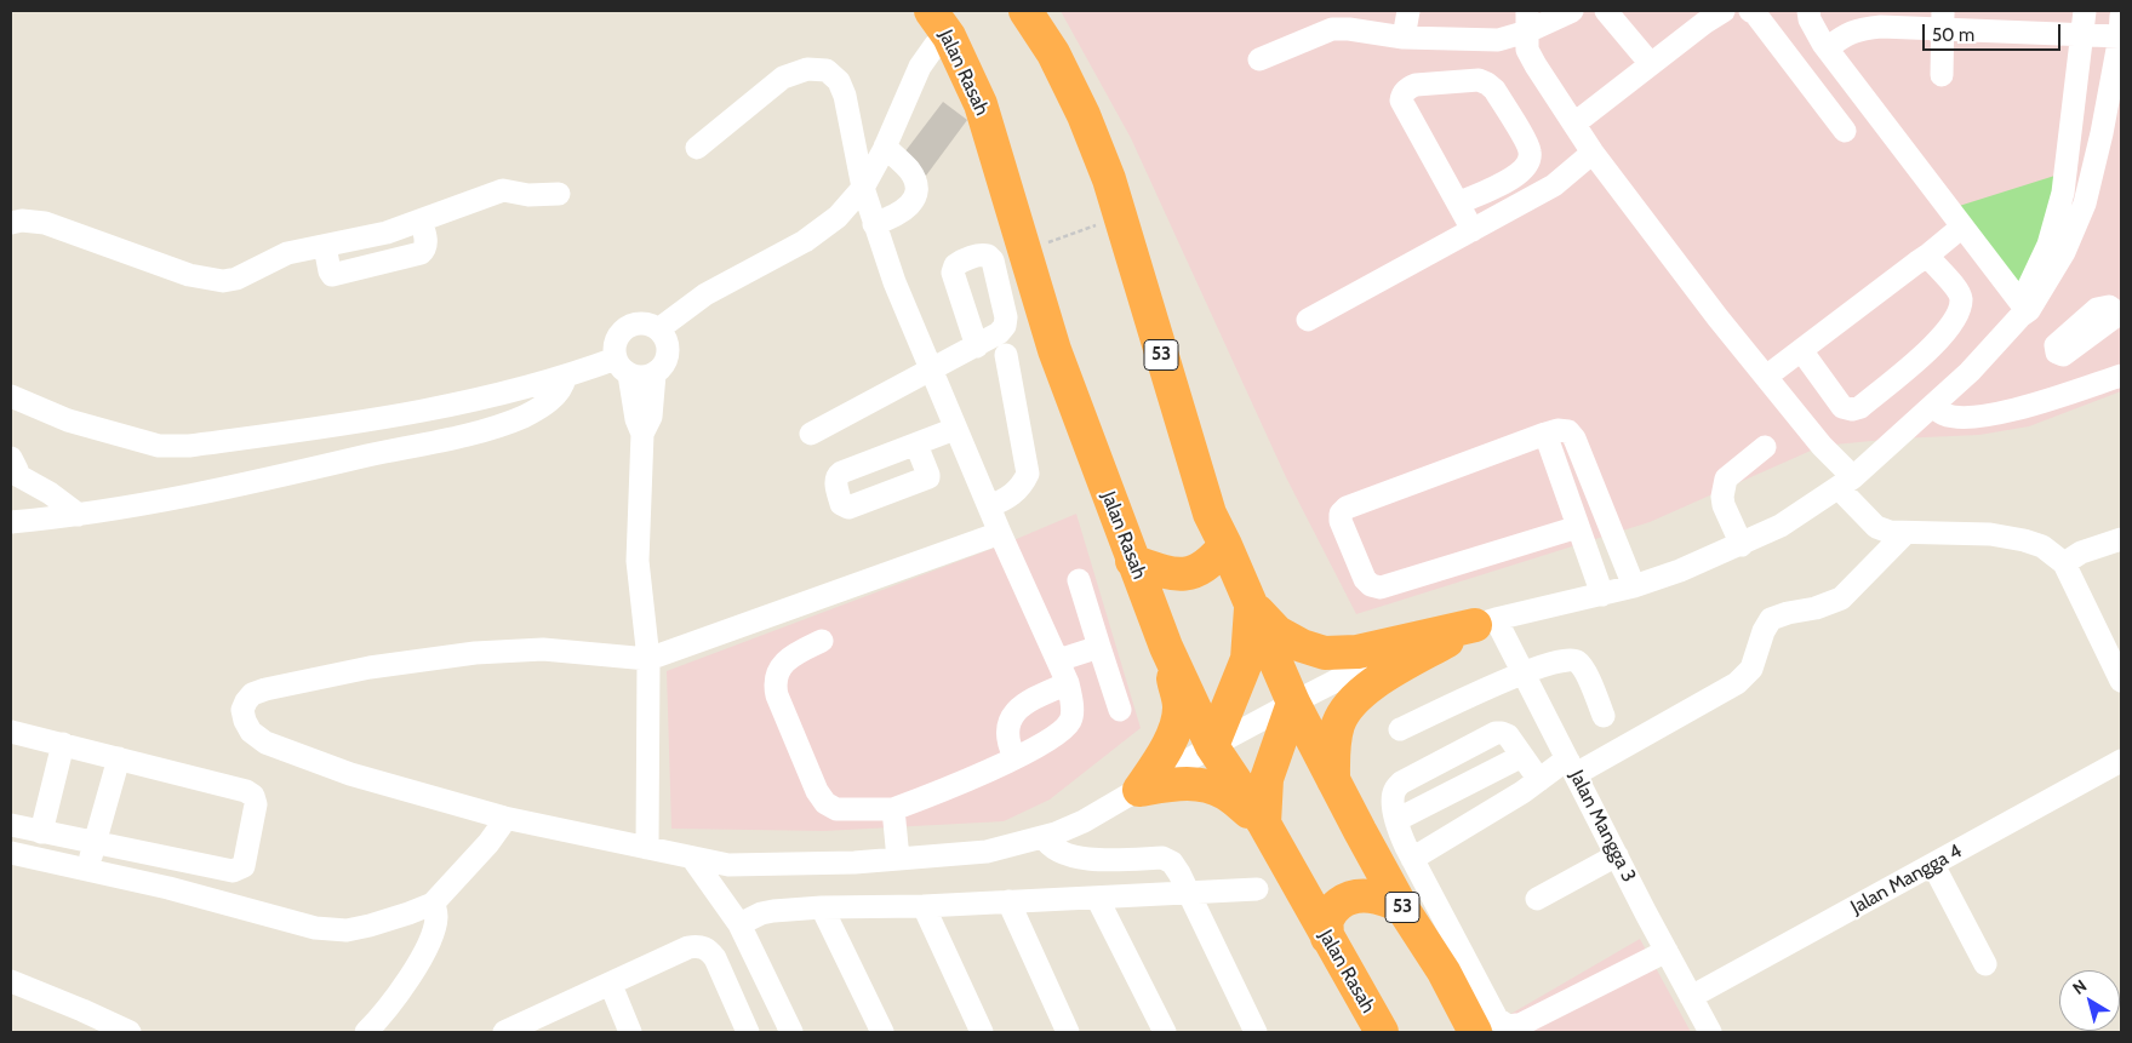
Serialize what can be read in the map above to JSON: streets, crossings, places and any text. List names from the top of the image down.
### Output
{
  "streets": {
    "highway": ["Jalan Rasah", "53"],
    "street": ["Jalan Mangga 3", "Jalan Mangga 4"]
  },
  "crossings": [
    ["Jalan Mangga 3", "Jalan Mangga 4"]
  ],
  "scale_bar": "50 m",
  "north": "top left"
}
